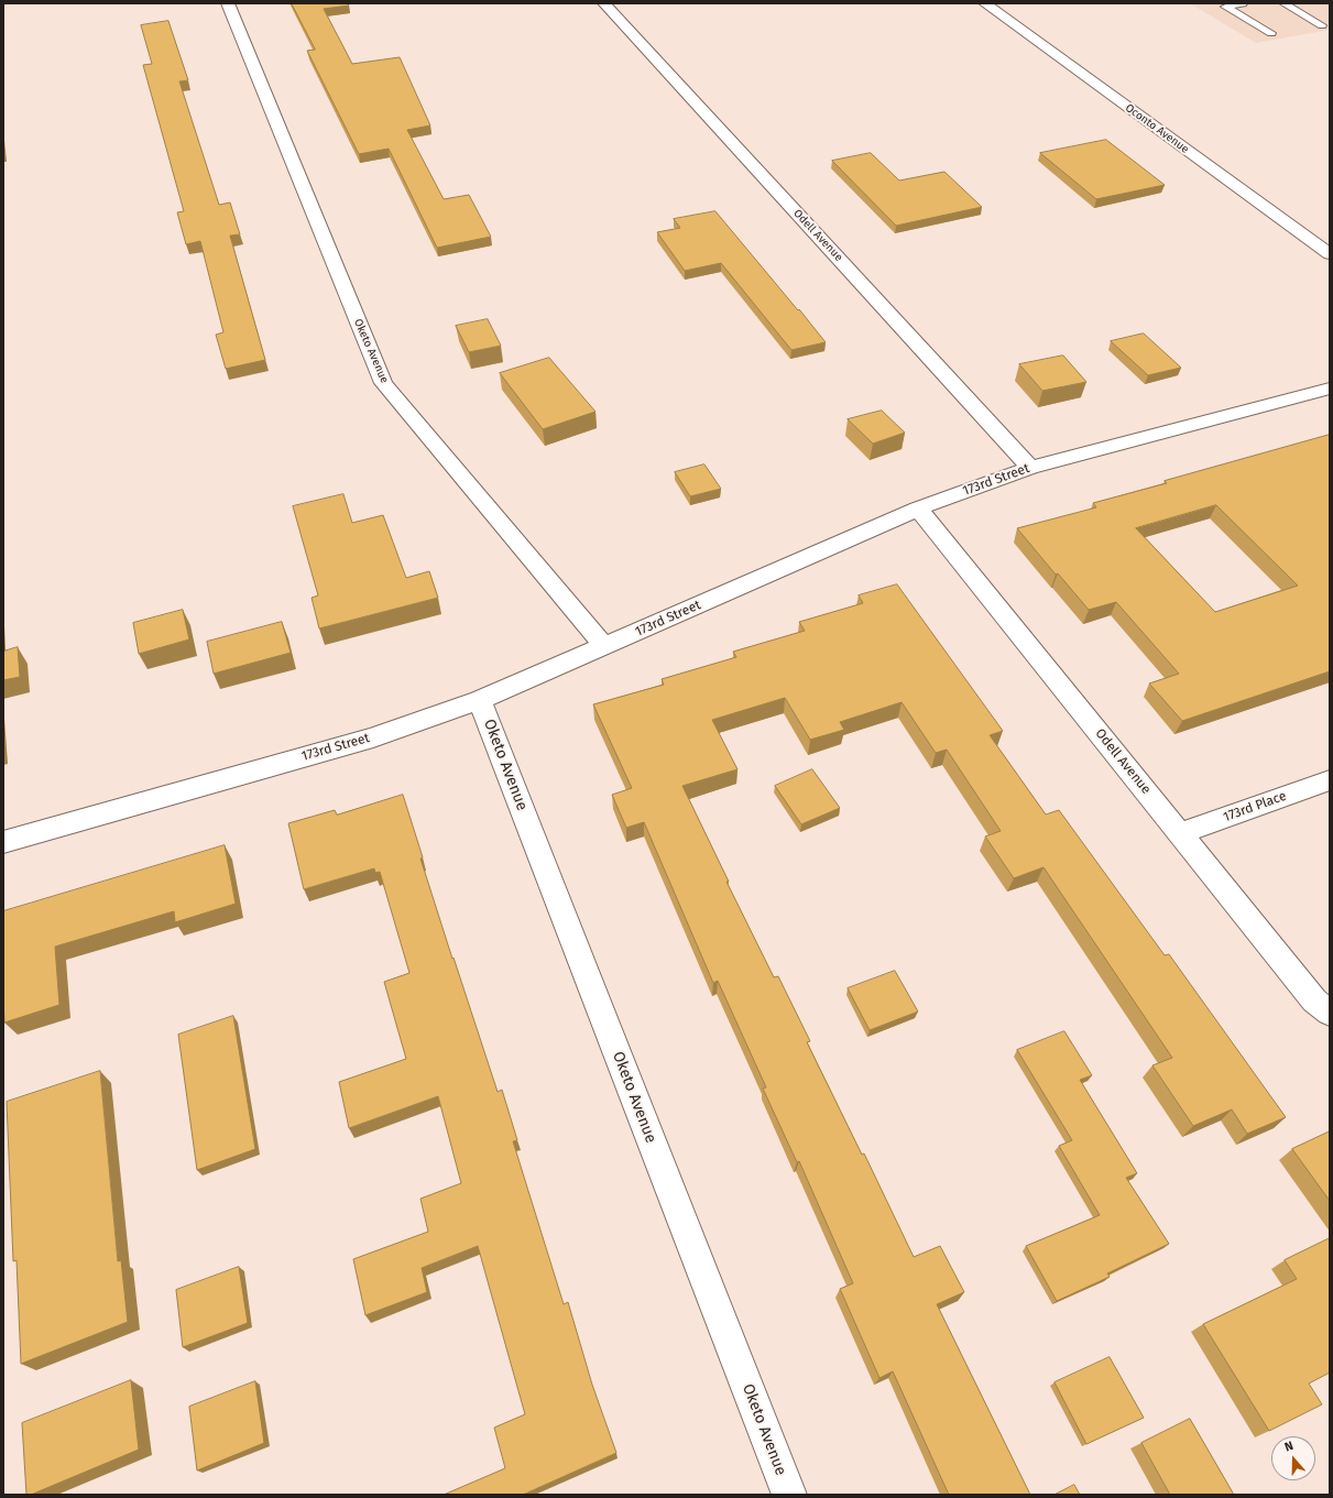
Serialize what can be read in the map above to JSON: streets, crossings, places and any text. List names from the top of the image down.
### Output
{
  "streets": {
    "street": [
      "Oconto Avenue",
      "Odell Avenue",
      "Oketo Avenue",
      "173rd Street",
      "173rd Place"
    ]
  },
  "crossings": [
    ["Odell Avenue", "173rd Street"],
    ["Odell Avenue", "173rd Place"],
    ["Oketo Avenue", "173rd Street"]
  ],
  "north": "top"
}
